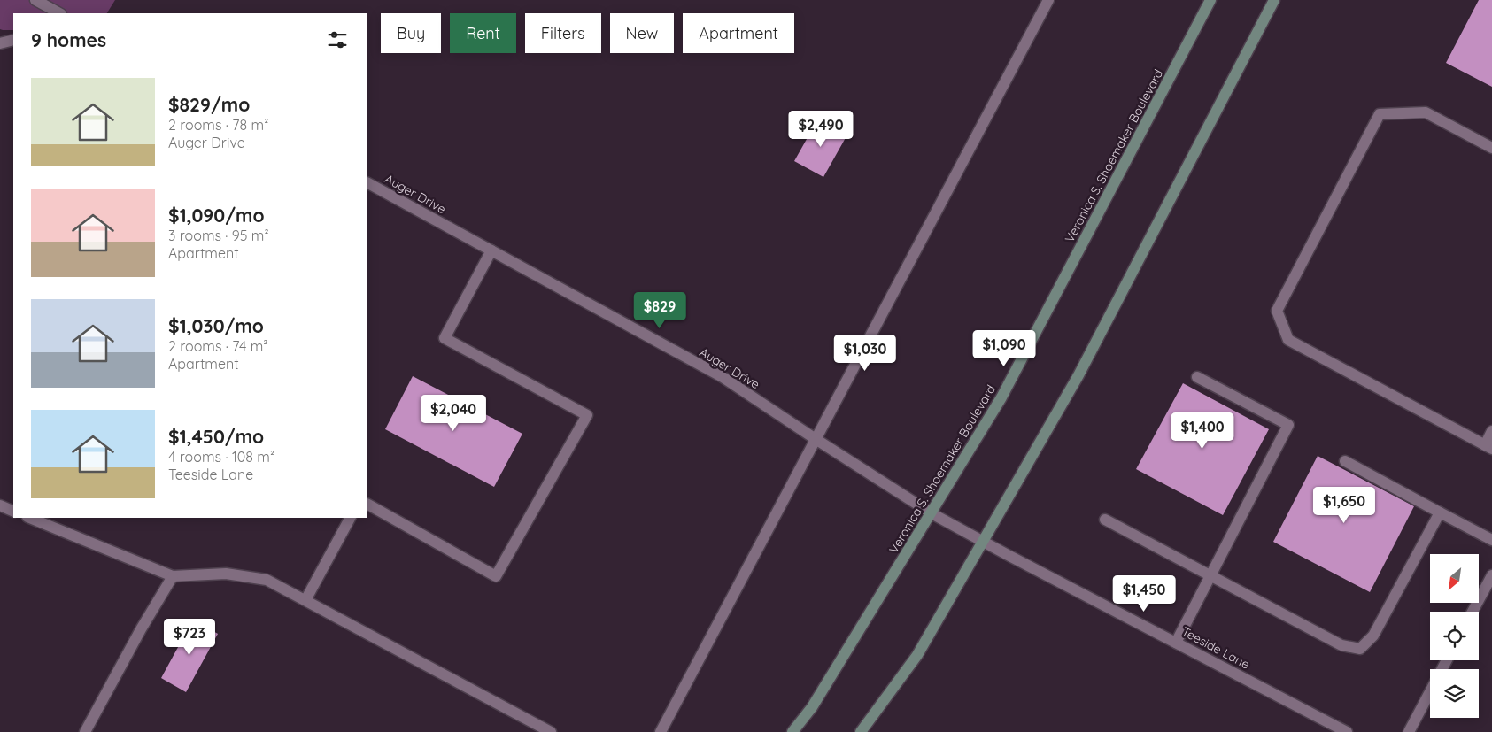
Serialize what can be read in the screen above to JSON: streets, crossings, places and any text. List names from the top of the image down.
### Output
{
  "streets": {
    "street": ["Veronica S. Shoemaker Boulevard", "Auger Drive", "Teeside Lane"]
  },
  "crossings": [
    ["Veronica S. Shoemaker Boulevard", "Auger Drive"],
    ["Veronica S. Shoemaker Boulevard", "Teeside Lane"],
    ["Auger Drive", "Teeside Lane"]
  ],
  "north": "bottom left",
  "page": {
    "chip": [
      "Buy",
      "Rent",
      "Filters",
      "New",
      "Apartment"
    ],
    "heading": "9 homes",
    "list": [
      {
        "name": "$829/mo",
        "note": "2 rooms · 78 m² · Auger Drive"
      },
      {
        "name": "$1,090/mo",
        "note": "3 rooms · 95 m² · Apartment"
      },
      {
        "name": "$1,030/mo",
        "note": "2 rooms · 74 m² · Apartment"
      },
      {
        "name": "$1,450/mo",
        "note": "4 rooms · 108 m² · Teeside Lane"
      }
    ],
    "price": [
      "$2,490",
      "$829",
      "$1,090",
      "$1,030",
      "$2,040",
      "$1,400",
      "$1,650",
      "$1,450",
      "$723"
    ]
  }
}
